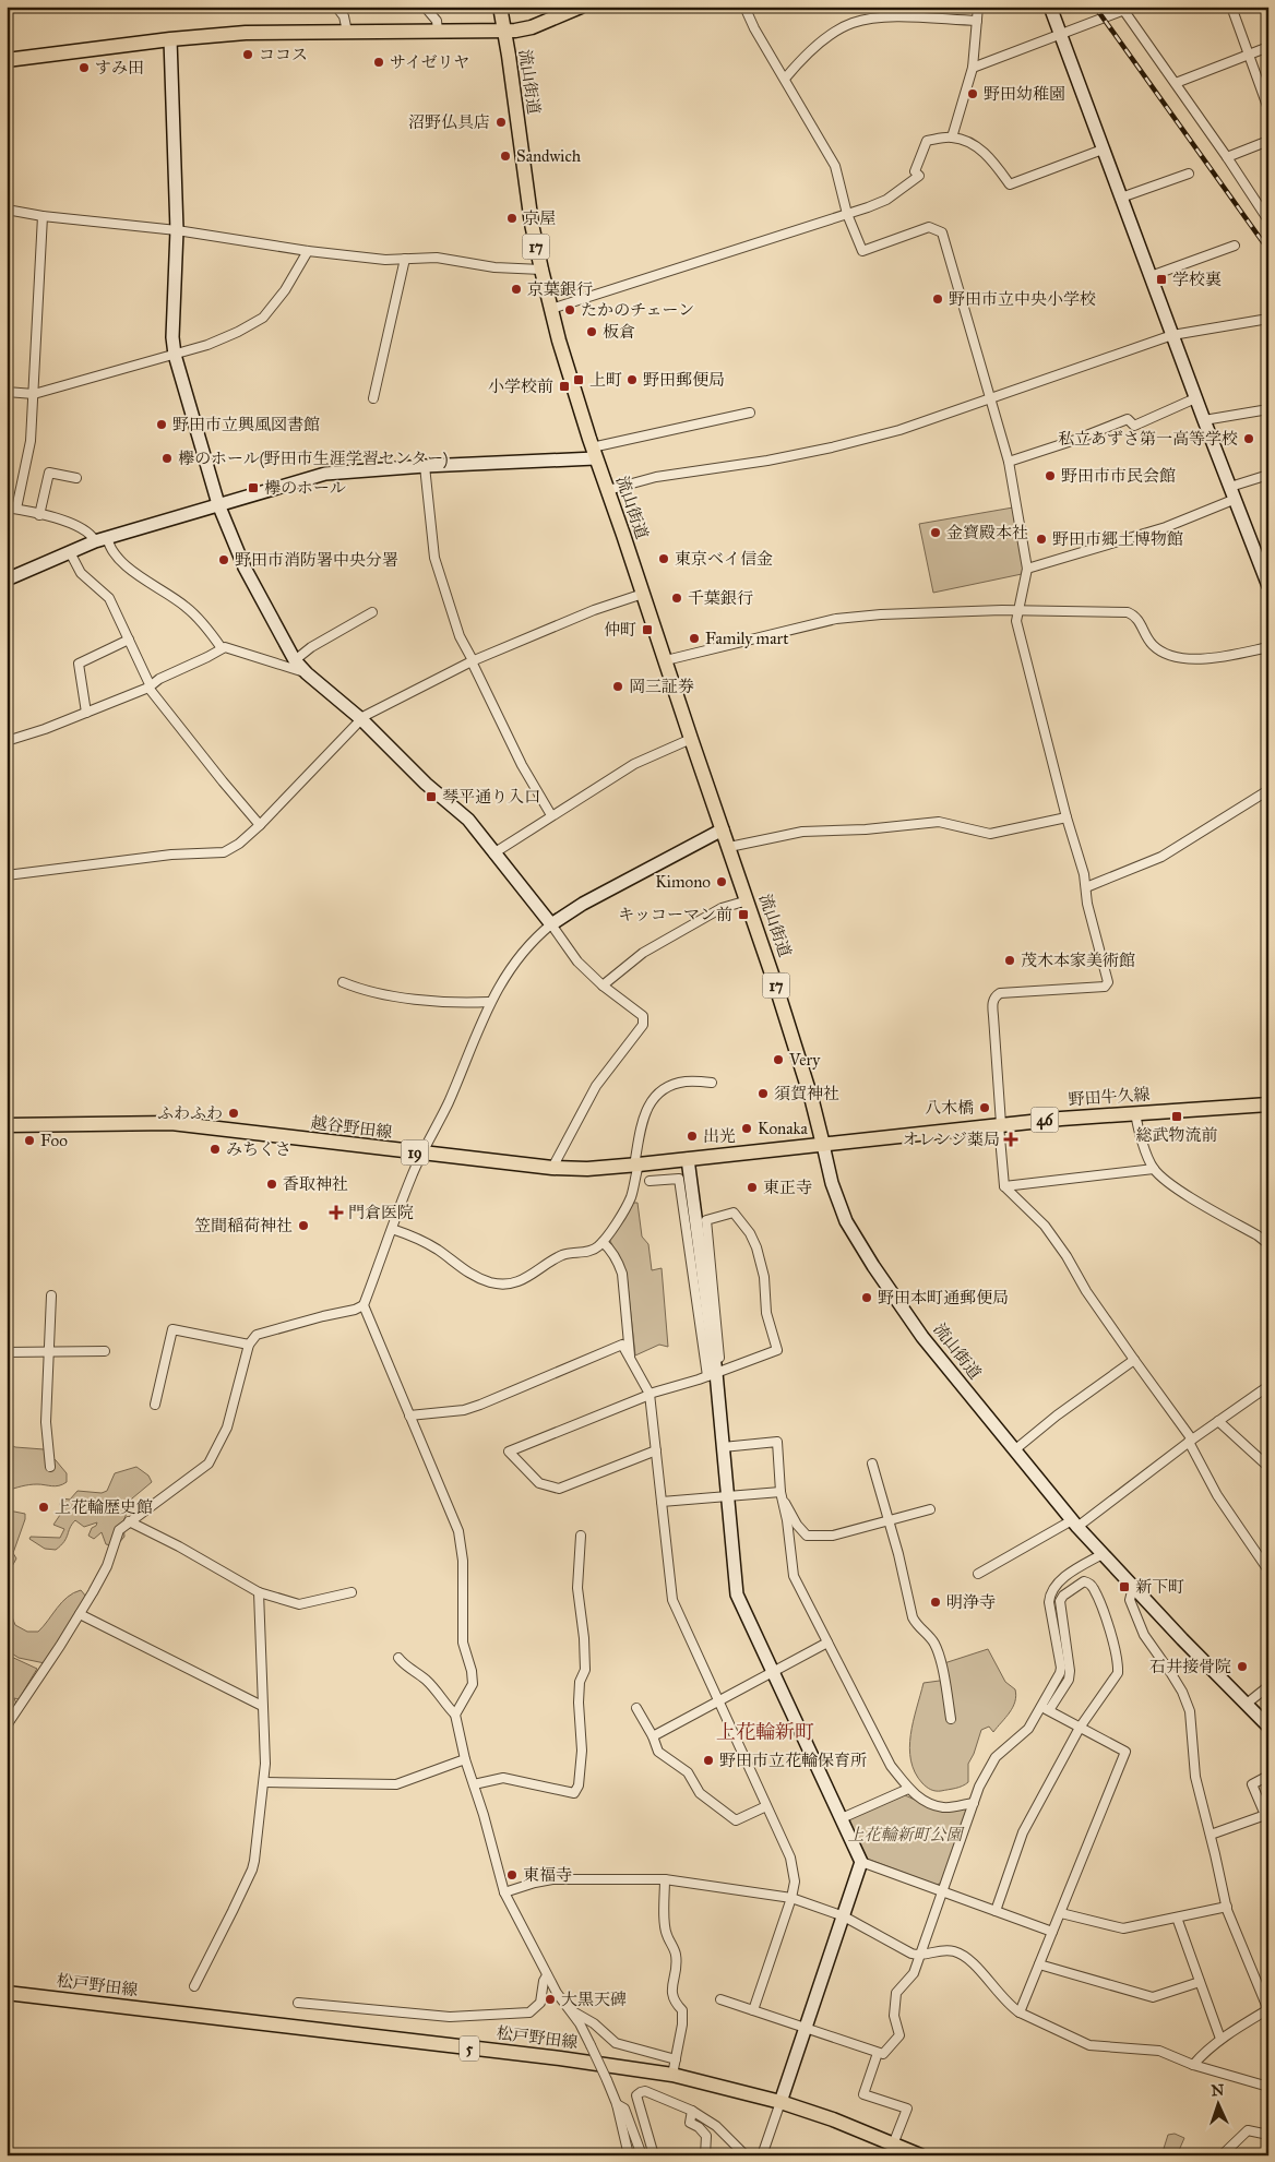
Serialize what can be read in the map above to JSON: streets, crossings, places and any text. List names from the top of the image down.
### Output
{
  "streets": {
    "main road": [
      "流山街道",
      "17",
      "野田牛久線",
      "46",
      "越谷野田線",
      "19",
      "松戸野田線",
      "5"
    ]
  },
  "crossings": [
    ["流山街道", "野田牛久線"],
    ["流山街道", "越谷野田線"],
    ["野田牛久線", "越谷野田線"]
  ],
  "districts": ["上花輪新町"],
  "parks": ["上花輪新町公園"],
  "places": {
    "other": [
      "ココス",
      "サイゼリヤ",
      "すみ田",
      "野田幼稚園",
      "沼野仏具店",
      "Sandwich",
      "京屋",
      "京葉銀行",
      "野田市立中央小学校",
      "たかのチェーン",
      "板倉",
      "野田郵便局",
      "野田市立興風図書館",
      "私立あずさ第一高等学校",
      "欅のホール(野田市生涯学習センター)",
      "野田市市民会館",
      "金寶殿本社",
      "野田市郷土博物館",
      "東京ベイ信金",
      "野田市消防署中央分署",
      "千葉銀行",
      "Family mart",
      "岡三証券",
      "Kimono",
      "茂木本家美術館",
      "Very",
      "須賀神社",
      "八木橋",
      "ふわふわ",
      "Konaka",
      "出光",
      "Foo",
      "みちくさ",
      "香取神社",
      "東正寺",
      "笠間稲荷神社",
      "野田本町通郵便局",
      "上花輪歴史館",
      "明浄寺",
      "石井接骨院",
      "野田市立花輪保育所",
      "東福寺",
      "大黒天碑"
    ],
    "transit": [
      "学校裏",
      "上町",
      "小学校前",
      "欅のホール",
      "仲町",
      "琴平通り入口",
      "キッコーマン前",
      "総武物流前",
      "新下町"
    ],
    "health": ["オレンジ薬局", "門倉医院"]
  },
  "north": "top"
}
